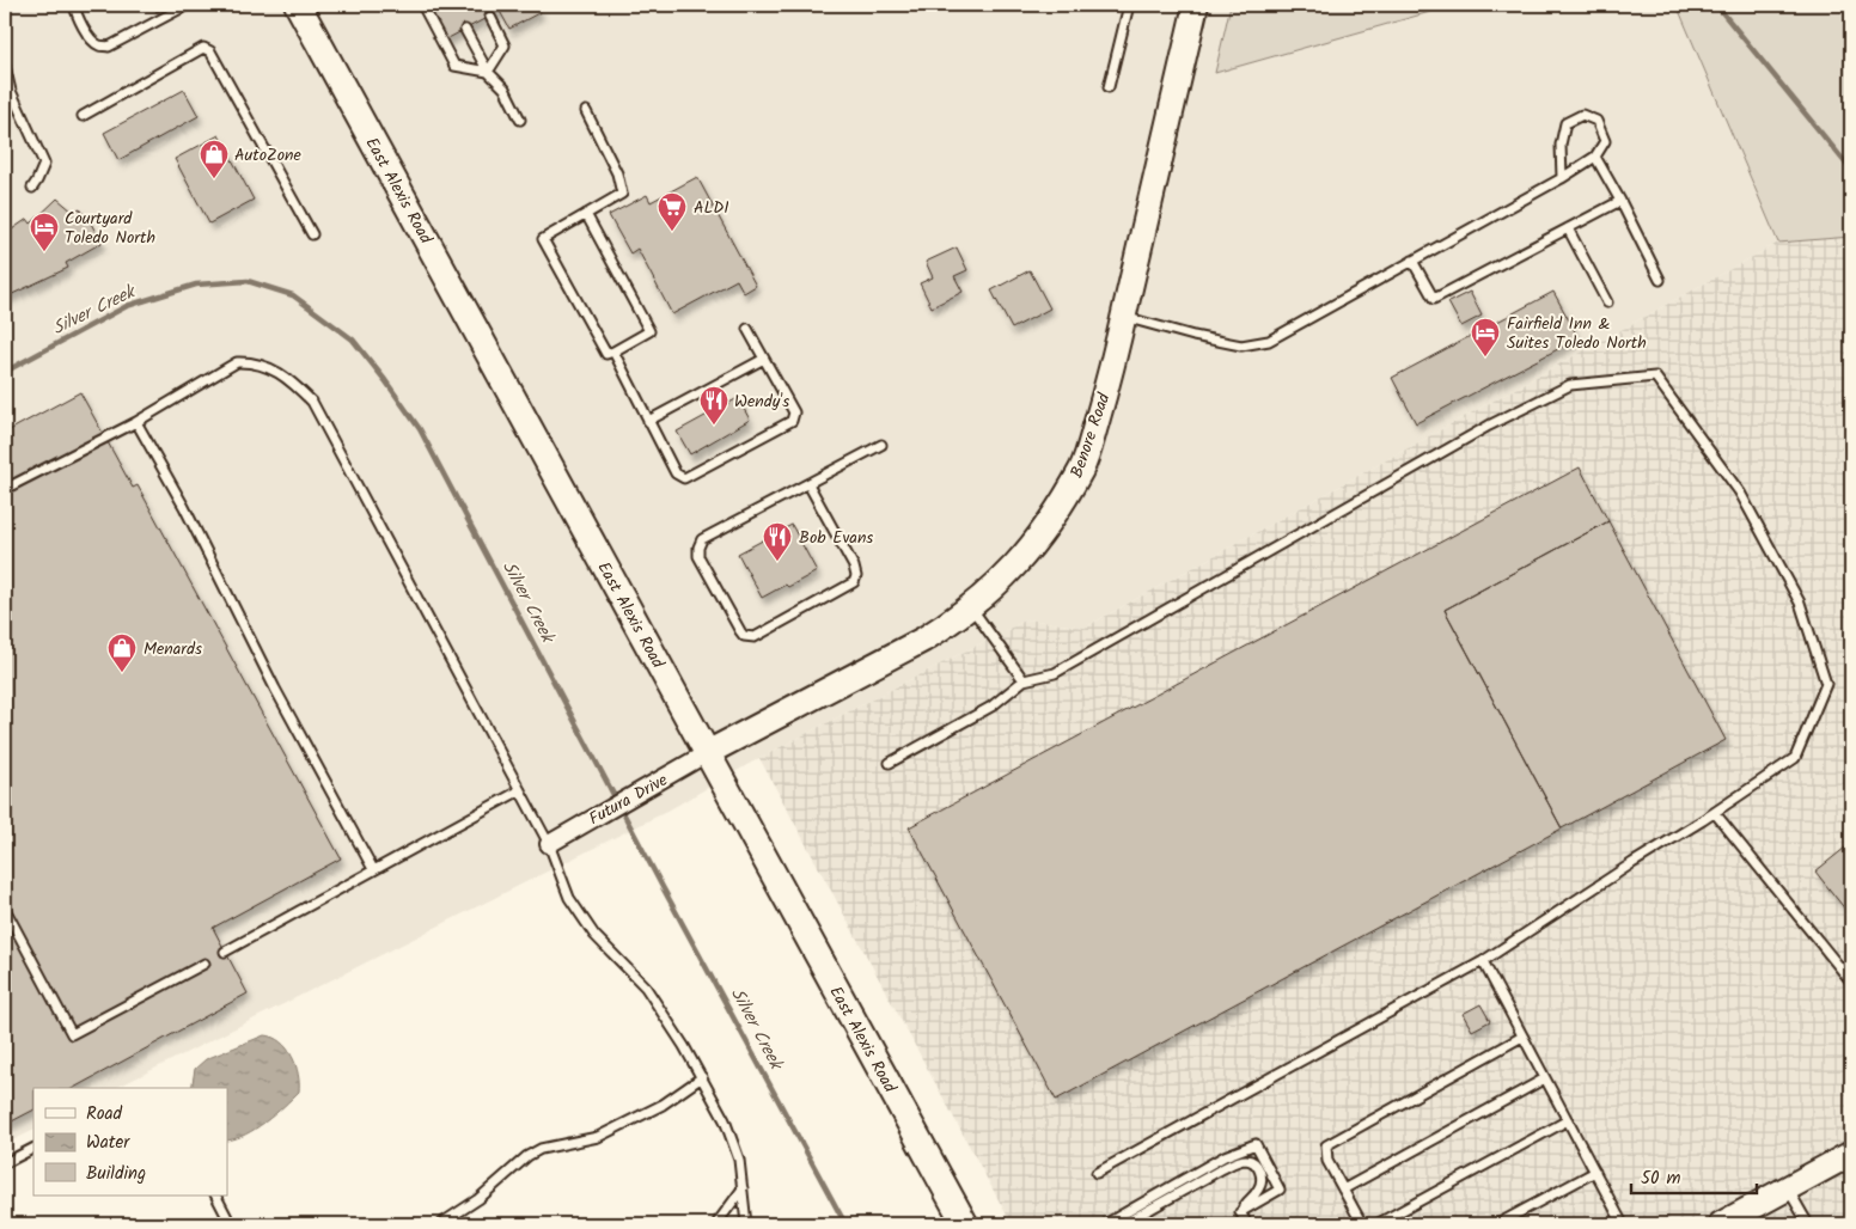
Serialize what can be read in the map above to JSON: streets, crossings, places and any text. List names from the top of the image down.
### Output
{
  "streets": {
    "main road": ["East Alexis Road", "Benore Road"],
    "street": ["Futura Drive"]
  },
  "crossings": [
    ["East Alexis Road", "Benore Road"],
    ["East Alexis Road", "Futura Drive"],
    ["Benore Road", "Futura Drive"]
  ],
  "water": ["Silver Creek"],
  "places": {
    "shop": ["AutoZone", "Menards"],
    "supermarket": ["ALDI"],
    "hotel": ["Courtyard Toledo North", "Fairfield Inn & Suites Toledo North"],
    "restaurant": ["Wendy's", "Bob Evans"]
  },
  "legend": ["Road", "Water", "Building"],
  "scale_bar": "50 m"
}
